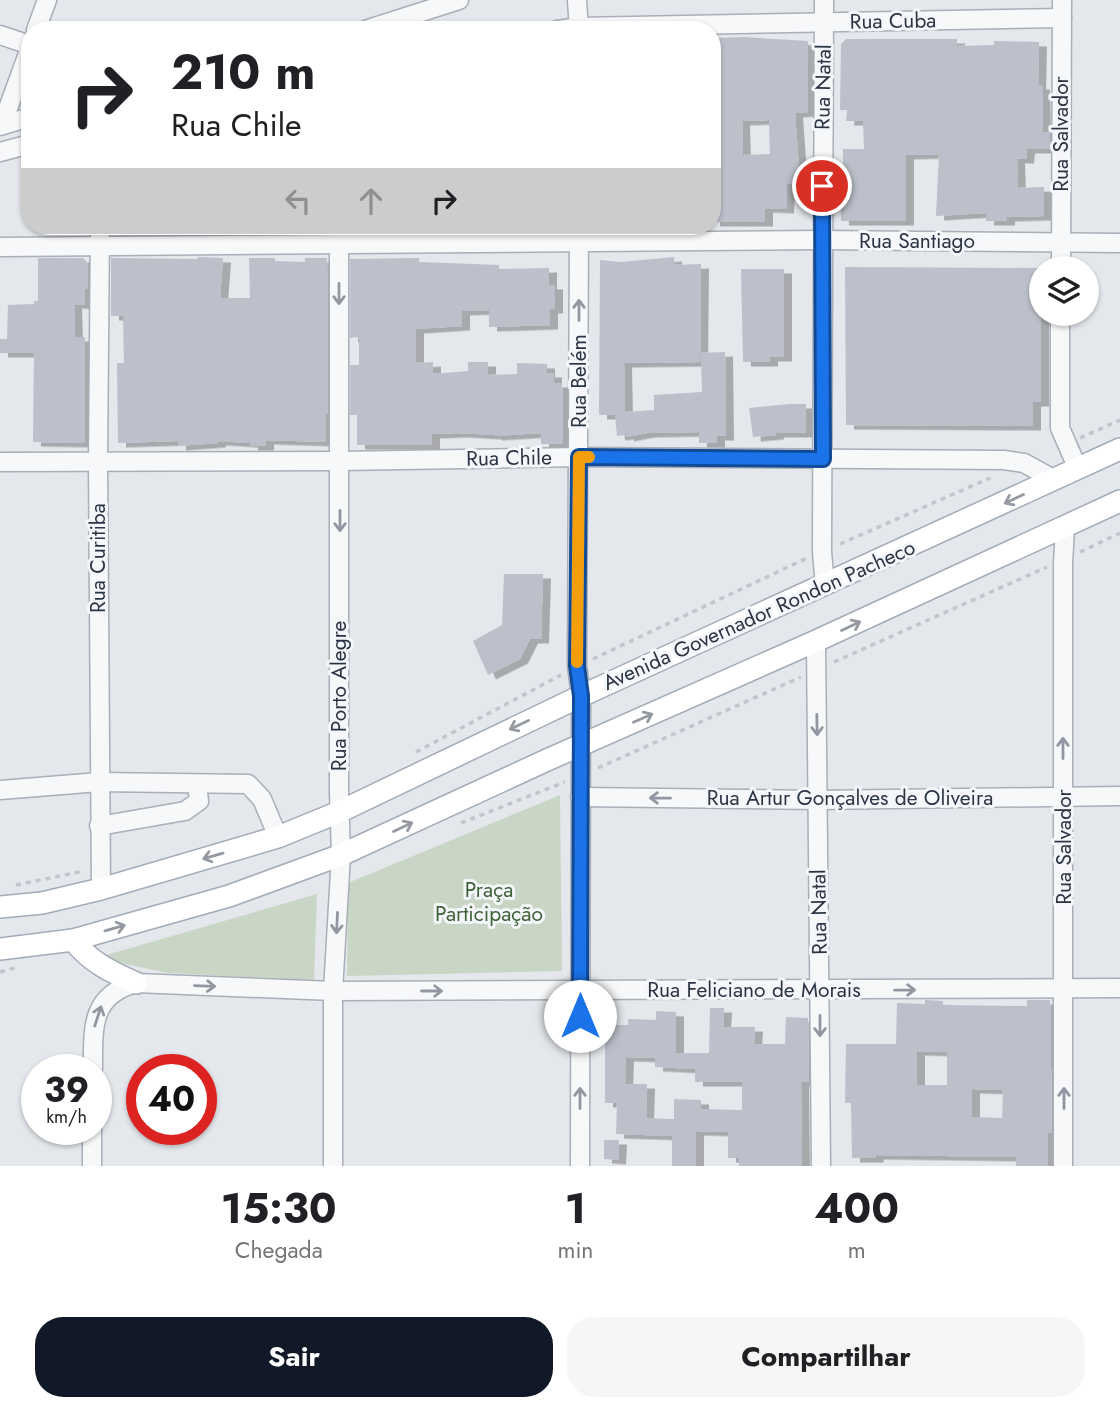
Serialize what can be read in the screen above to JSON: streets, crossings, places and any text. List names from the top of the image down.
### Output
{
  "streets": {
    "main road": ["Avenida Governador Rondon Pacheco"],
    "street": [
      "Rua Cuba",
      "Rua Natal",
      "Rua Salvador",
      "Rua Santiago",
      "Rua Belém",
      "Rua Chile",
      "Rua Curitiba",
      "Rua Porto Alegre",
      "Rua Artur Gonçalves de Oliveira",
      "Rua Feliciano de Morais"
    ]
  },
  "crossings": [
    ["Rua Cuba", "Rua Natal"],
    ["Rua Cuba", "Rua Salvador"],
    ["Rua Natal", "Rua Santiago"],
    ["Rua Natal", "Rua Chile"],
    ["Rua Natal", "Avenida Governador Rondon Pacheco"],
    ["Rua Natal", "Rua Artur Gonçalves de Oliveira"],
    ["Rua Natal", "Rua Feliciano de Morais"],
    ["Rua Salvador", "Rua Santiago"],
    ["Rua Salvador", "Rua Artur Gonçalves de Oliveira"],
    ["Rua Salvador", "Rua Feliciano de Morais"],
    ["Rua Santiago", "Rua Curitiba"],
    ["Rua Santiago", "Rua Porto Alegre"],
    ["Rua Belém", "Rua Chile"],
    ["Rua Belém", "Avenida Governador Rondon Pacheco"],
    ["Rua Belém", "Rua Artur Gonçalves de Oliveira"],
    ["Rua Belém", "Rua Feliciano de Morais"],
    ["Rua Chile", "Rua Curitiba"],
    ["Rua Chile", "Avenida Governador Rondon Pacheco"],
    ["Rua Chile", "Rua Porto Alegre"],
    ["Rua Curitiba", "Avenida Governador Rondon Pacheco"],
    ["Avenida Governador Rondon Pacheco", "Rua Porto Alegre"],
    ["Rua Porto Alegre", "Rua Feliciano de Morais"]
  ],
  "one_way": [
    "Rua Salvador",
    "Rua Belém",
    "Rua Porto Alegre",
    "Rua Artur Gonçalves de Oliveira",
    "Rua Feliciano de Morais"
  ],
  "parks": ["Praça Participação"],
  "page": {
    "turn": ["210 m", "Rua Chile"],
    "speed": "39 km/h",
    "limit": "40",
    "eta": [
      "15:30",
      "Chegada",
      "1",
      "min",
      "400",
      "m"
    ],
    "buttons": ["Sair", "Compartilhar"]
  }
}
